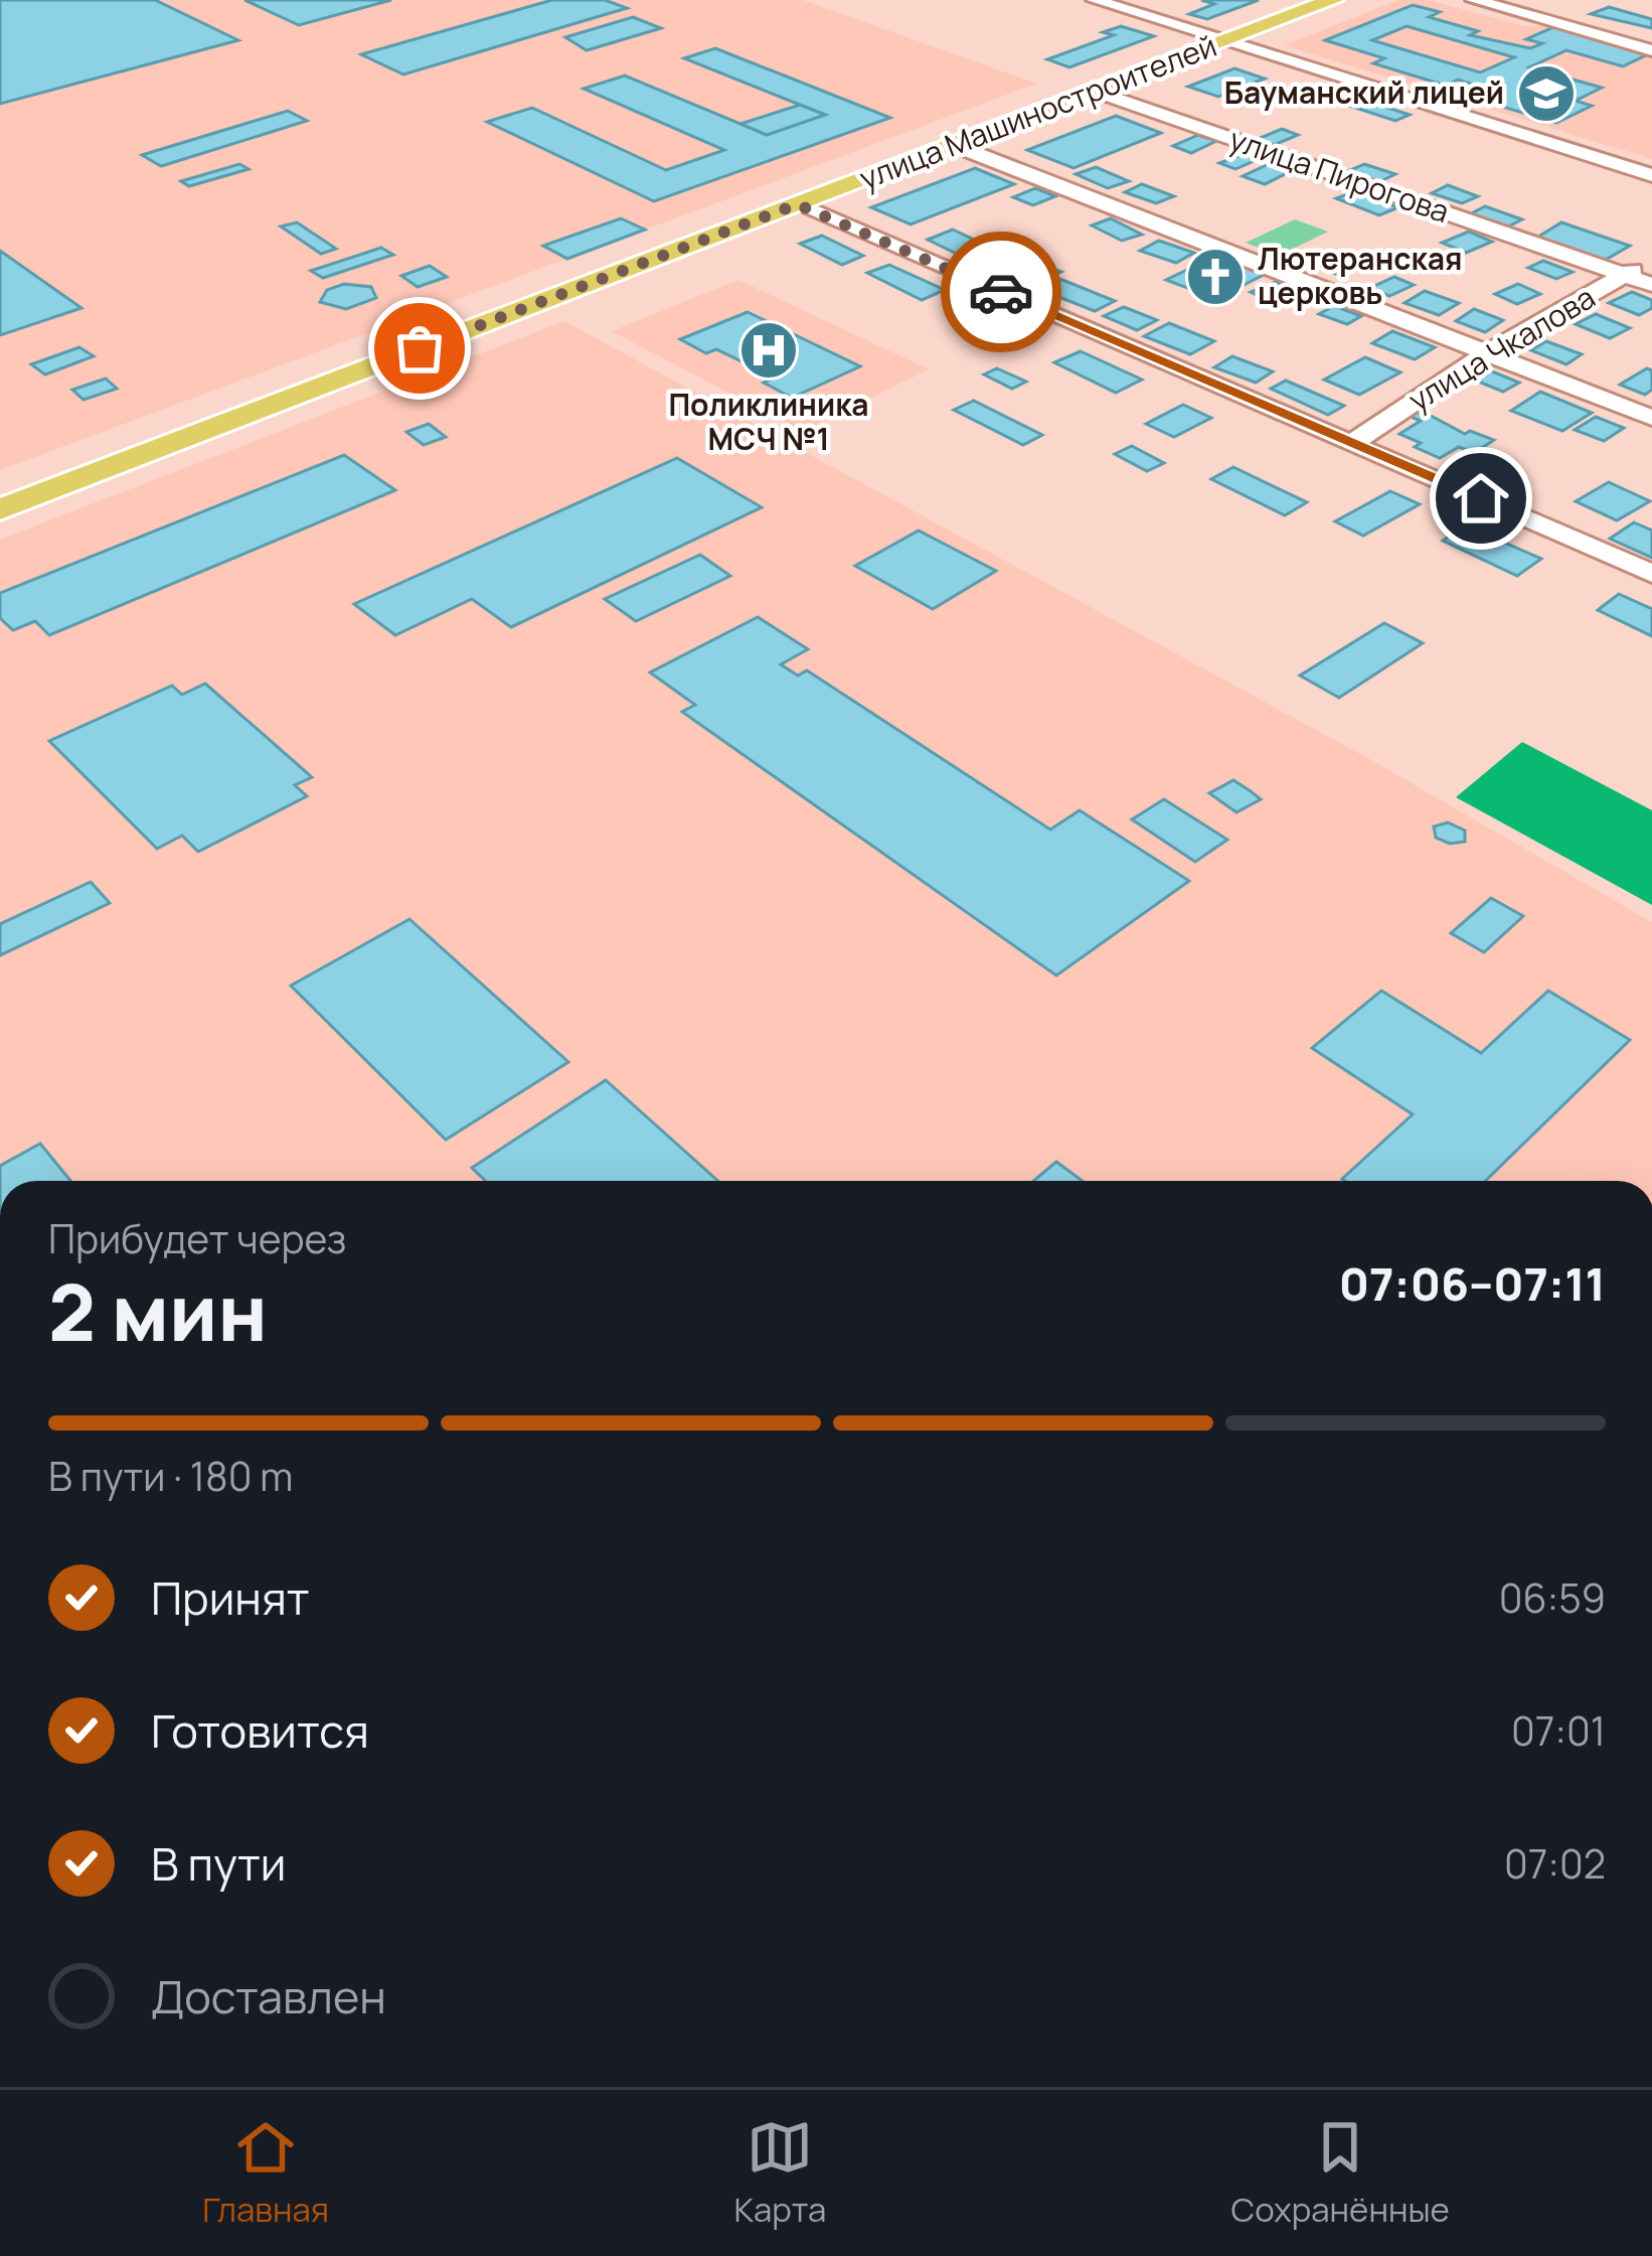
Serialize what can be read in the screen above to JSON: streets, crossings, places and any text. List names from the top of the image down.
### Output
{
  "streets": {
    "main road": ["улица Машиностроителей"],
    "street": ["улица Пирогова", "улица Чкалова"]
  },
  "crossings": [
    ["улица Машиностроителей", "улица Пирогова"],
    ["улица Пирогова", "улица Чкалова"]
  ],
  "places": {
    "school or university": ["Бауманский лицей"],
    "church": ["Лютеранская церковь"],
    "hospital": ["Поликлиника МСЧ №1"]
  },
  "page": {
    "heading": ["2 мин", "Прибудет через", "07:06–07:11"],
    "bar": "В пути · 180 m",
    "list": [
      ["Принят", "06:59"],
      ["Готовится", "07:01"],
      ["В пути", "07:02"],
      "Доставлен"
    ],
    "tabs": ["Главная", "Карта", "Сохранённые"]
  }
}
